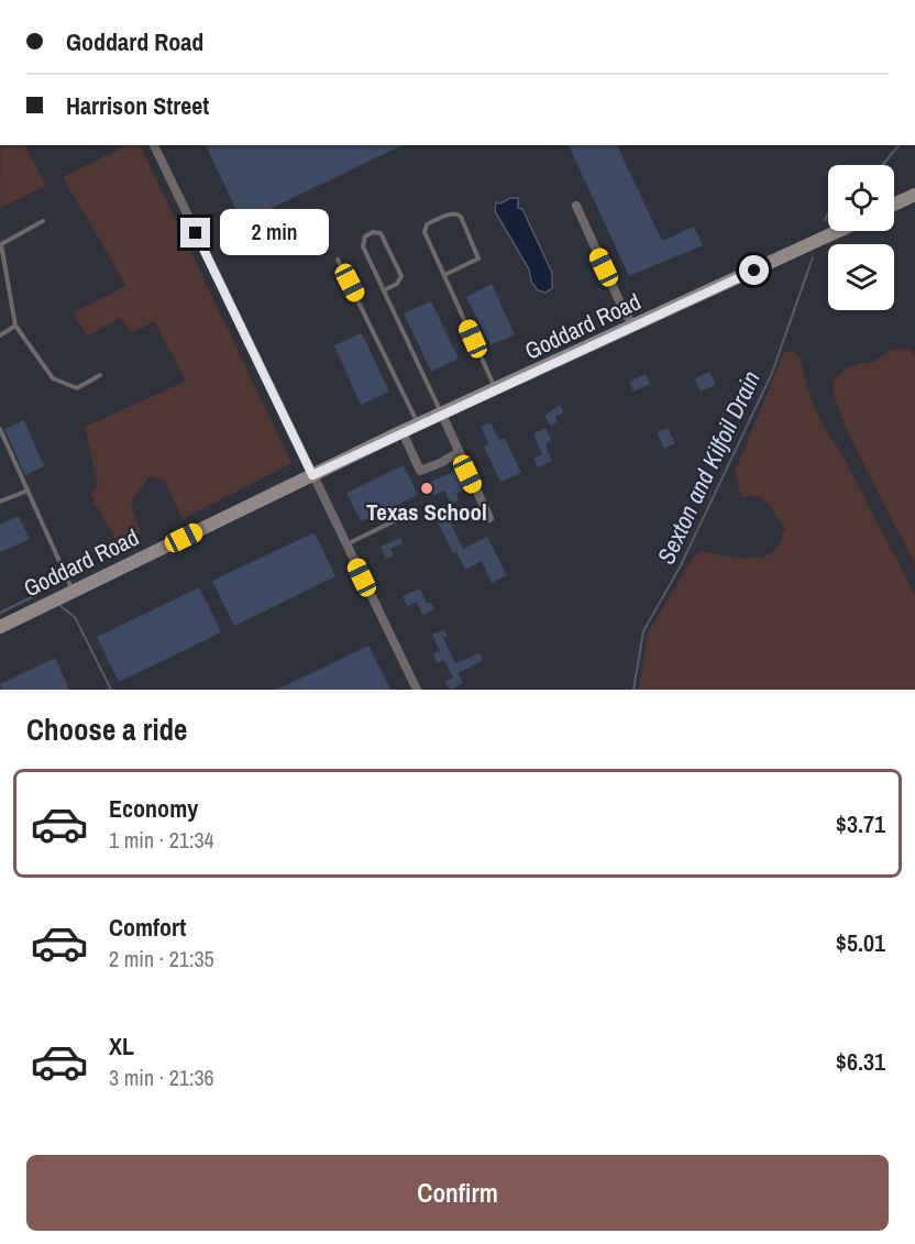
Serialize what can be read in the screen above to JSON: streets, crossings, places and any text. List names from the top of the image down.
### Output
{
  "streets": {
    "main road": ["Goddard Road"]
  },
  "water": ["Sexton and Kilfoil Drain"],
  "places": ["Texas School"],
  "page": {
    "banner": ["Goddard Road", "Harrison Street"],
    "bubble": "2 min",
    "heading": "Choose a ride",
    "list": [
      {
        "name": "Economy",
        "note": "1 min · 21:34",
        "value": "$3.71"
      },
      {
        "name": "Comfort",
        "note": "2 min · 21:35",
        "value": "$5.01"
      },
      {
        "name": "XL",
        "note": "3 min · 21:36",
        "value": "$6.31"
      }
    ],
    "buttons": "Confirm"
  }
}
